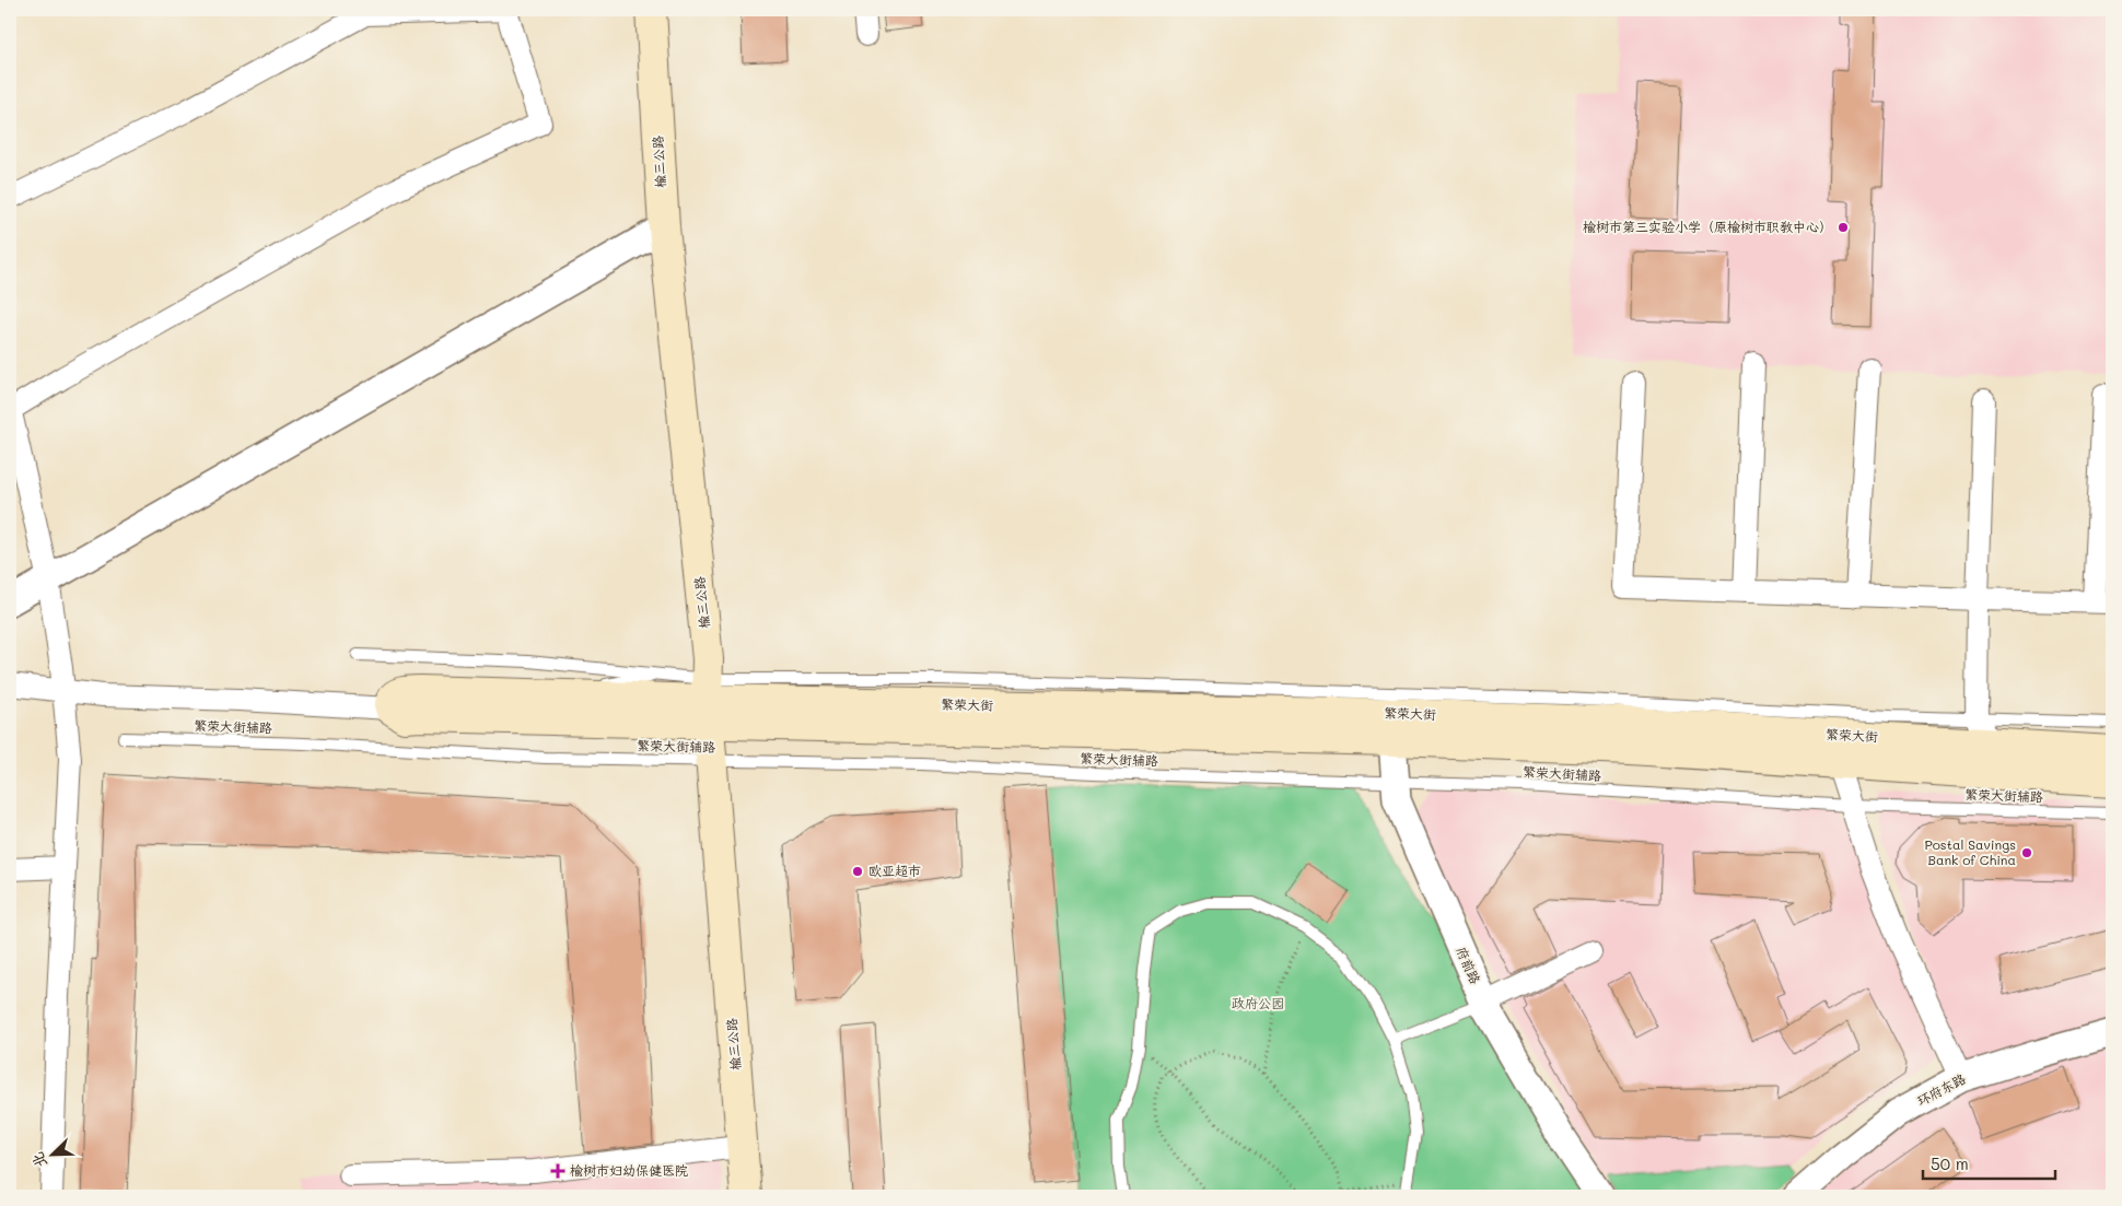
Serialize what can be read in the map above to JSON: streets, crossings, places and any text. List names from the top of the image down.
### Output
{
  "streets": {
    "main road": ["榆三公路", "繁荣大街"],
    "street": ["府前路", "环府东路"],
    "lane": ["繁荣大街辅路"]
  },
  "crossings": [
    ["榆三公路", "繁荣大街"],
    ["榆三公路", "繁荣大街辅路"],
    ["繁荣大街", "府前路"],
    ["繁荣大街辅路", "府前路"]
  ],
  "parks": ["政府公园"],
  "places": {
    "other": ["榆树市第三实验小学（原榆树市职教中心）", "Postal Savings Bank of China", "欧亚超市"],
    "health": ["榆树市妇幼保健医院"]
  },
  "scale_bar": "50 m",
  "north": "bottom left"
}
